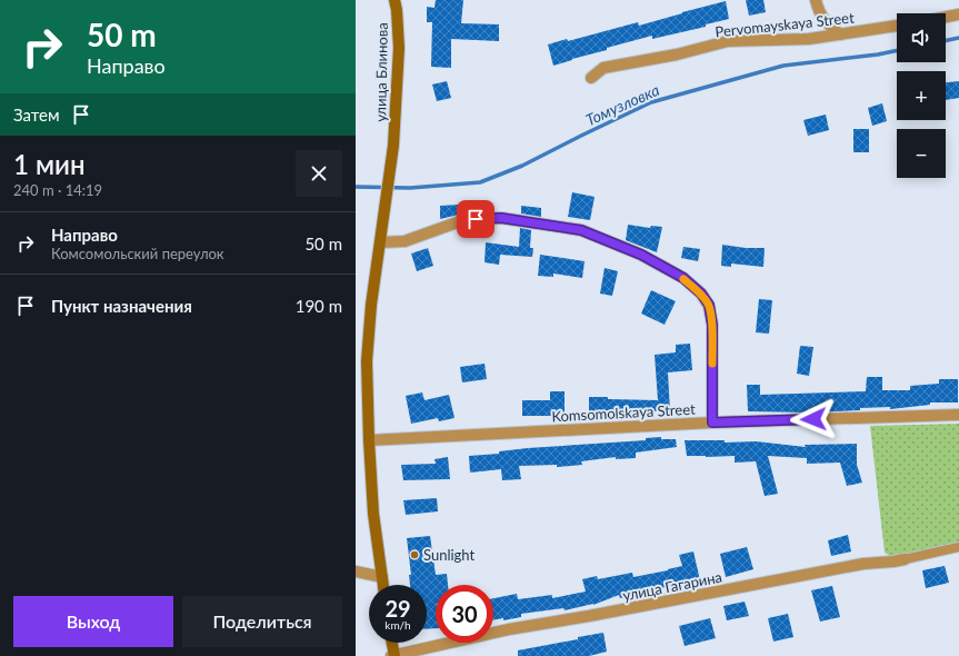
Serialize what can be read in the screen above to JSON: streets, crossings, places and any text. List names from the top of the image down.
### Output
{
  "streets": {
    "main road": ["улица Блинова"],
    "street": ["Pervomayskaya Street", "Komsomolskaya Street", "улица Гагарина"]
  },
  "water": ["Томузловка"],
  "places": ["Sunlight"],
  "page": {
    "turn": ["50 m", "Направо"],
    "map_buttons": ["+", "−"],
    "then": "Затем",
    "heading": ["1 мин", "240 m · 14:19"],
    "list": [
      {
        "name": "Направо",
        "note": "Комсомольский переулок",
        "value": "50 m"
      },
      {
        "name": "Пункт назначения",
        "value": "190 m"
      }
    ],
    "speed": "29 km/h",
    "limit": "30",
    "buttons": ["Выход", "Поделиться"]
  }
}
